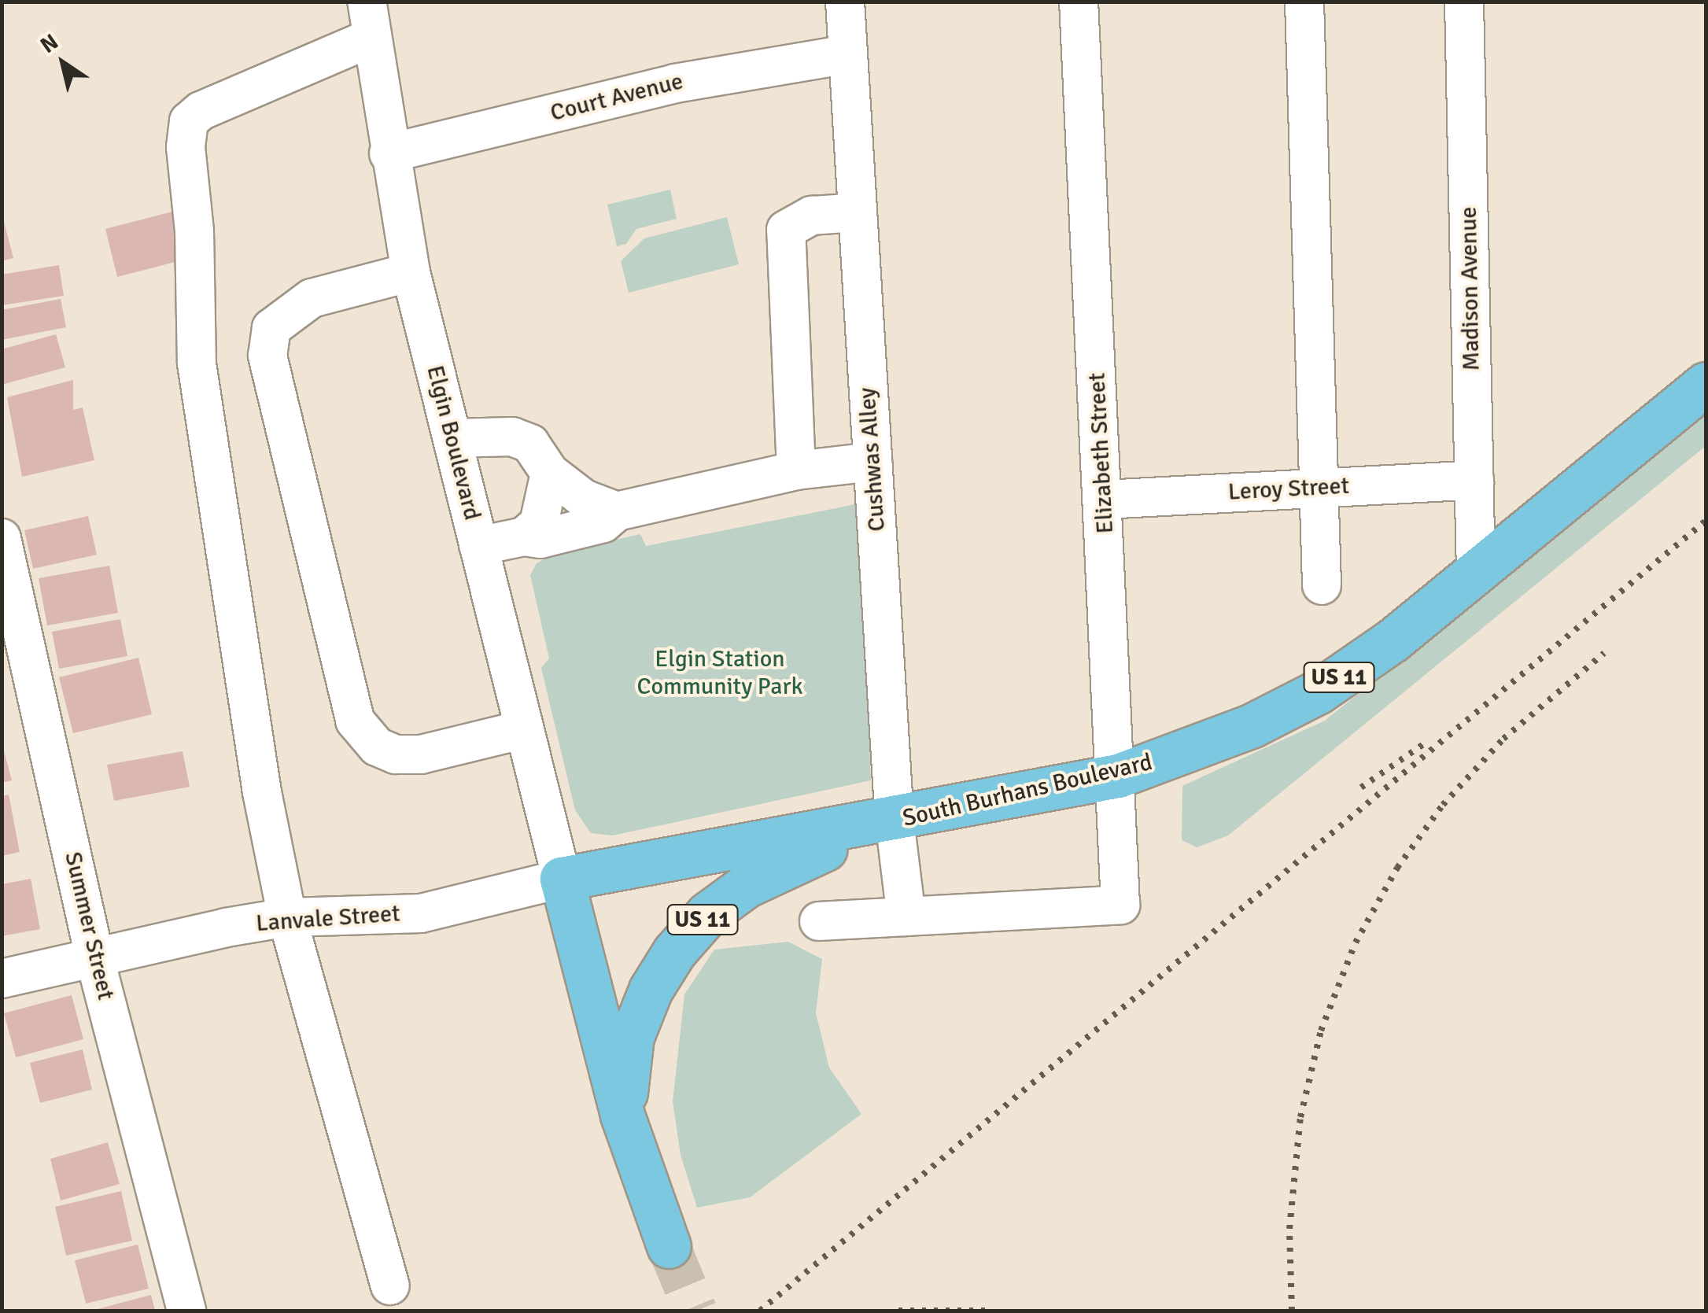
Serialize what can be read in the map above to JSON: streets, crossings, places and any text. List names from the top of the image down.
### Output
{
  "streets": {
    "main road": ["US 11", "South Burhans Boulevard"],
    "street": [
      "Court Avenue",
      "Madison Avenue",
      "Elgin Boulevard",
      "Elizabeth Street",
      "Cushwas Alley",
      "Leroy Street",
      "Lanvale Street",
      "Summer Street"
    ]
  },
  "crossings": [
    ["Court Avenue", "Elgin Boulevard"],
    ["Court Avenue", "Cushwas Alley"],
    ["Madison Avenue", "Leroy Street"],
    ["Madison Avenue", "South Burhans Boulevard"],
    ["Elgin Boulevard", "US 11"],
    ["Elgin Boulevard", "South Burhans Boulevard"],
    ["Elgin Boulevard", "Lanvale Street"],
    ["Elizabeth Street", "Cushwas Alley"],
    ["Elizabeth Street", "Leroy Street"],
    ["Elizabeth Street", "South Burhans Boulevard"],
    ["Cushwas Alley", "US 11"],
    ["Cushwas Alley", "South Burhans Boulevard"],
    ["US 11", "South Burhans Boulevard"],
    ["US 11", "Lanvale Street"],
    ["South Burhans Boulevard", "Lanvale Street"],
    ["Lanvale Street", "Summer Street"]
  ],
  "parks": ["Elgin Station Community Park"],
  "north": "top left"
}
